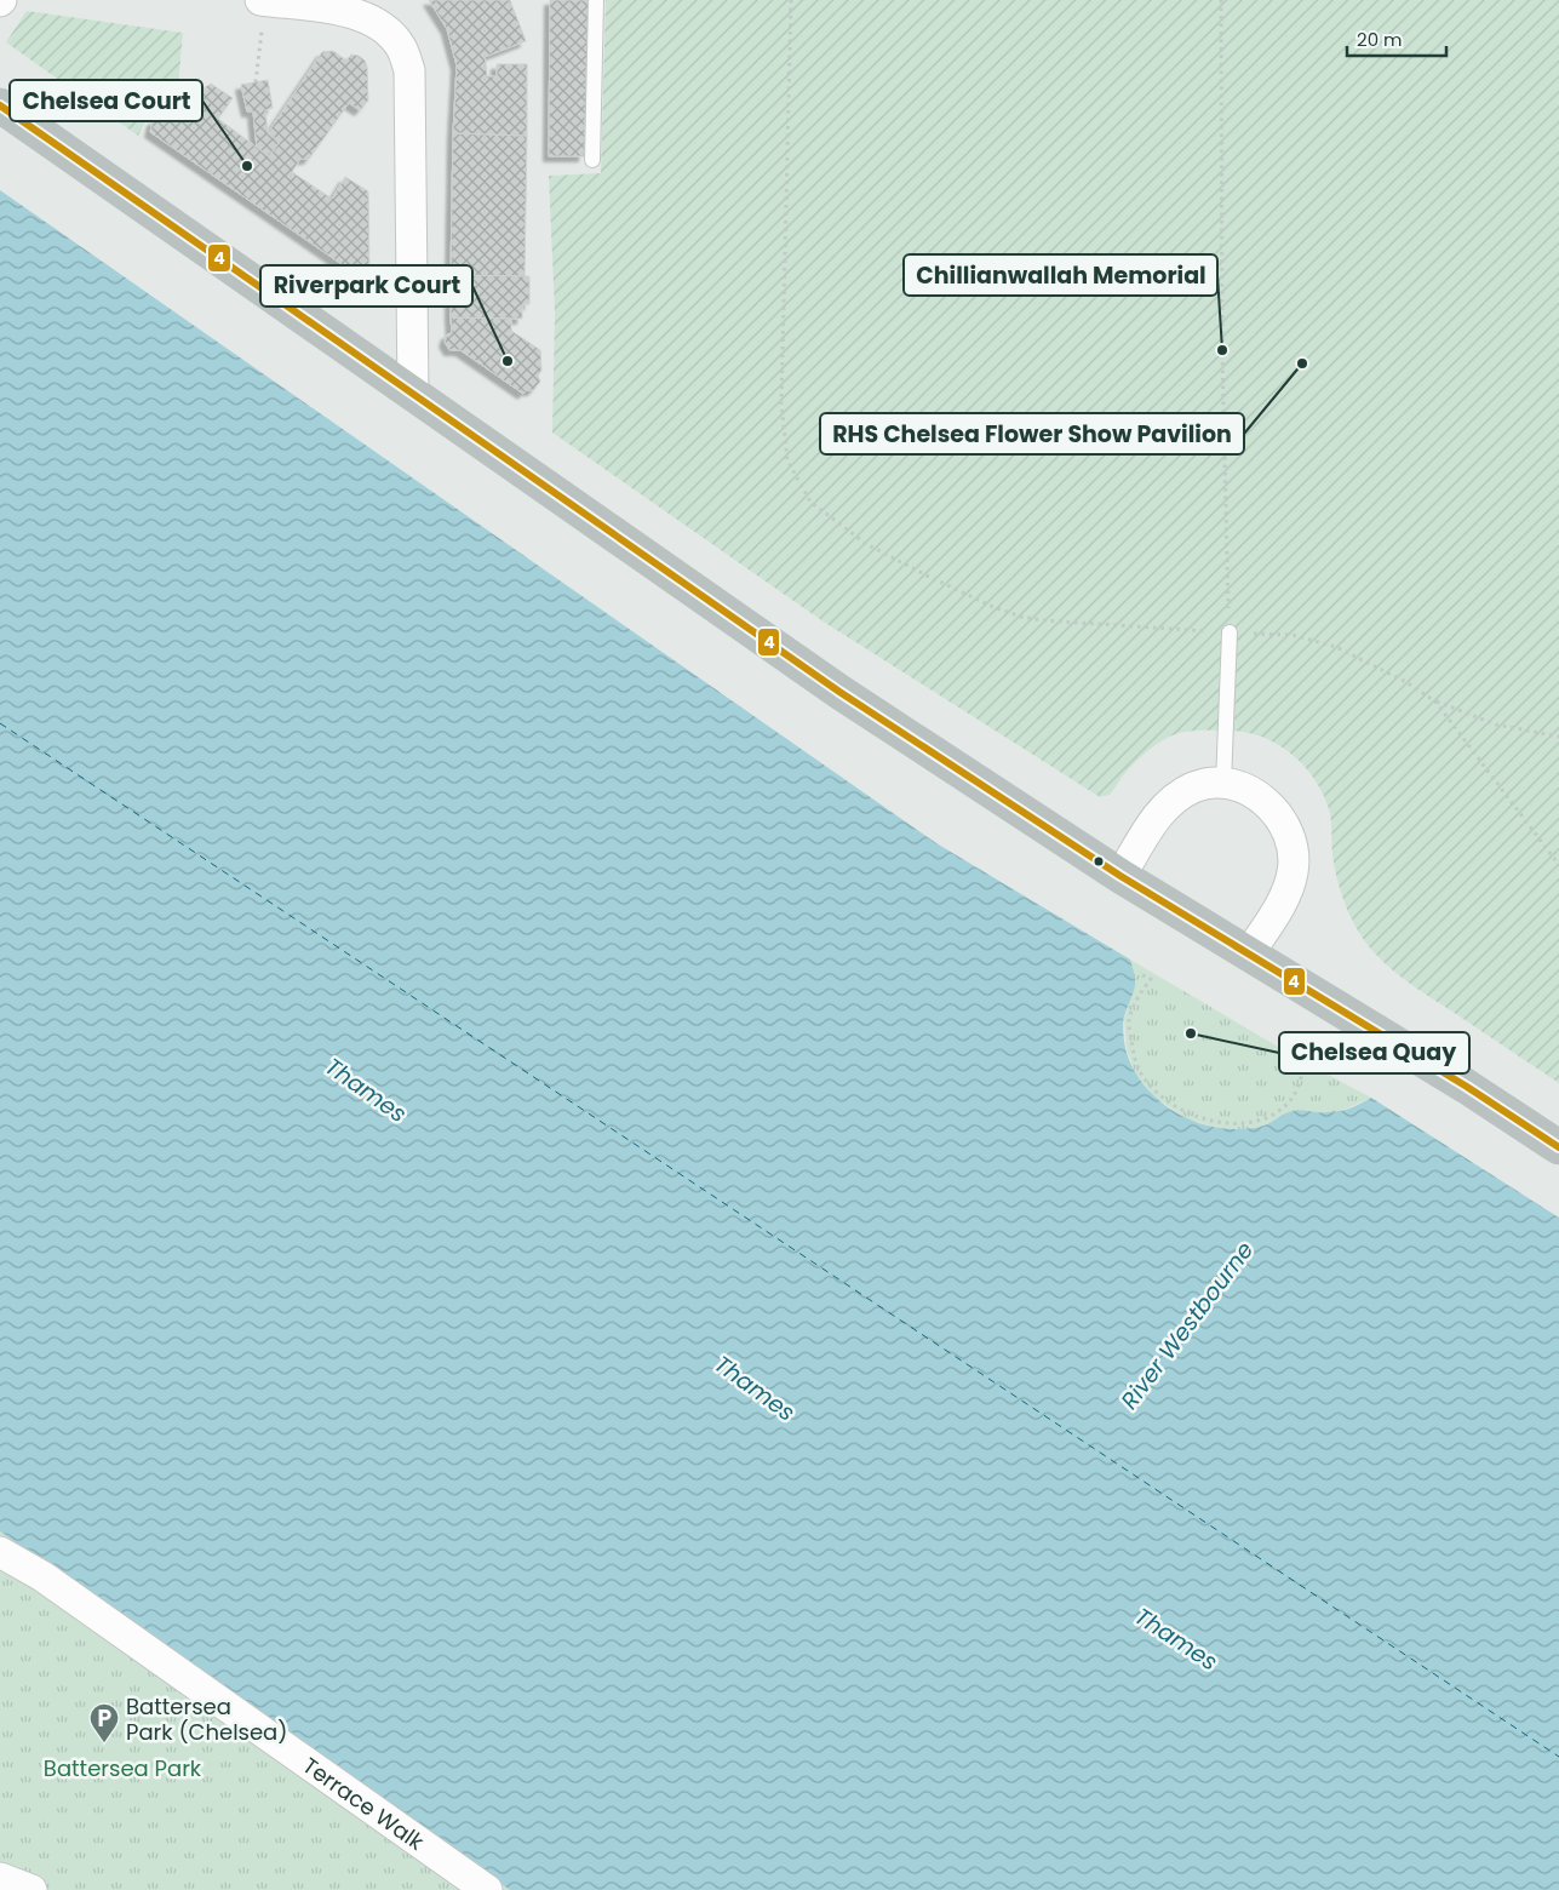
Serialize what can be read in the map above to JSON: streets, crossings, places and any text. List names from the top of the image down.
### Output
{
  "streets": {
    "street": ["Terrace Walk"]
  },
  "water": ["Thames", "River Westbourne"],
  "parks": ["Battersea Park"],
  "places": {
    "other": [
      "Chelsea Court",
      "Chillianwallah Memorial",
      "Riverpark Court",
      "RHS Chelsea Flower Show Pavilion",
      "Chelsea Quay"
    ],
    "parking": ["Battersea Park (Chelsea)"]
  },
  "lines": ["transit line 4"],
  "scale_bar": "20 m"
}
